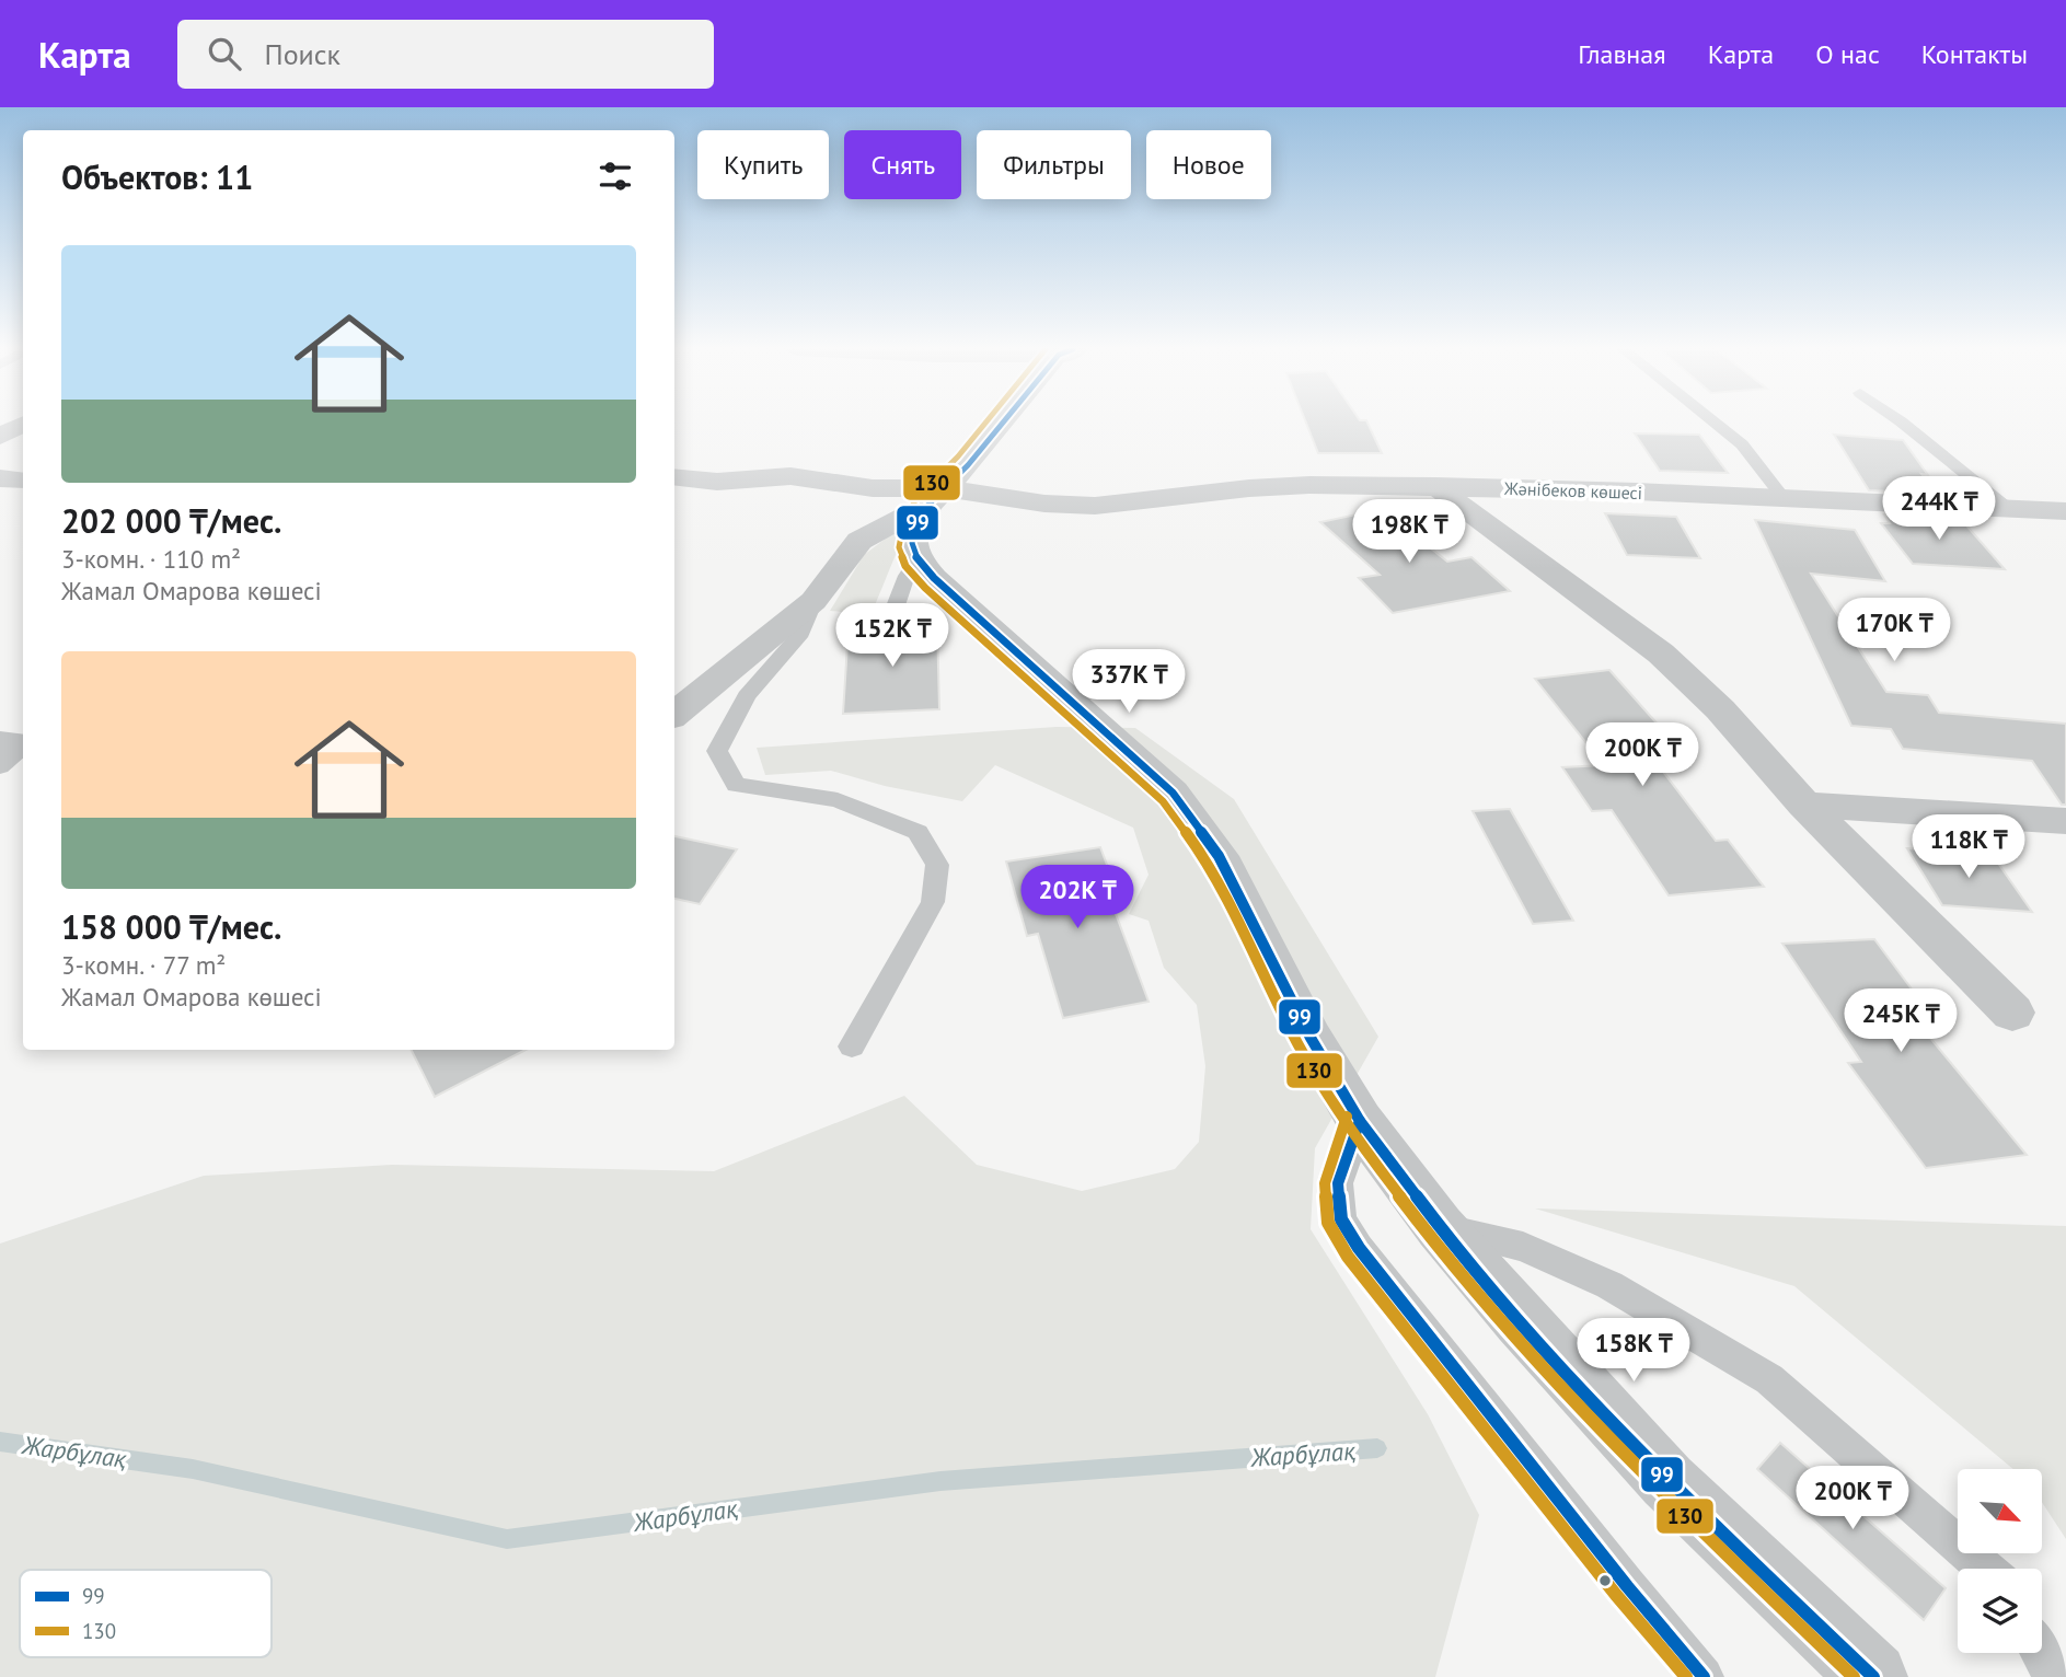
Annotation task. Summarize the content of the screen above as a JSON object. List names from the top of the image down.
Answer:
{
  "streets": {
    "street": ["Жәнібеков көшесі"]
  },
  "water": ["Жарбұлақ"],
  "lines": ["transit line 99", "transit line 130"],
  "legend": ["99", "130"],
  "north": "bottom right",
  "page": {
    "header": "Карта",
    "search": "Поиск",
    "nav": [
      "Главная",
      "Карта",
      "О нас",
      "Контакты"
    ],
    "chip": [
      "Купить",
      "Снять",
      "Фильтры",
      "Новое"
    ],
    "heading": "Объектов: 11",
    "list": [
      {
        "name": "202 000 ₸/мес.",
        "note": "3-комн. · 110 m² · Жамал Омарова көшесі"
      },
      {
        "name": "158 000 ₸/мес.",
        "note": "3-комн. · 77 m² · Жамал Омарова көшесі"
      }
    ],
    "price": [
      "244K ₸",
      "198K ₸",
      "170K ₸",
      "152K ₸",
      "337K ₸",
      "200K ₸",
      "118K ₸",
      "202K ₸",
      "245K ₸",
      "158K ₸",
      "200K ₸"
    ]
  }
}
